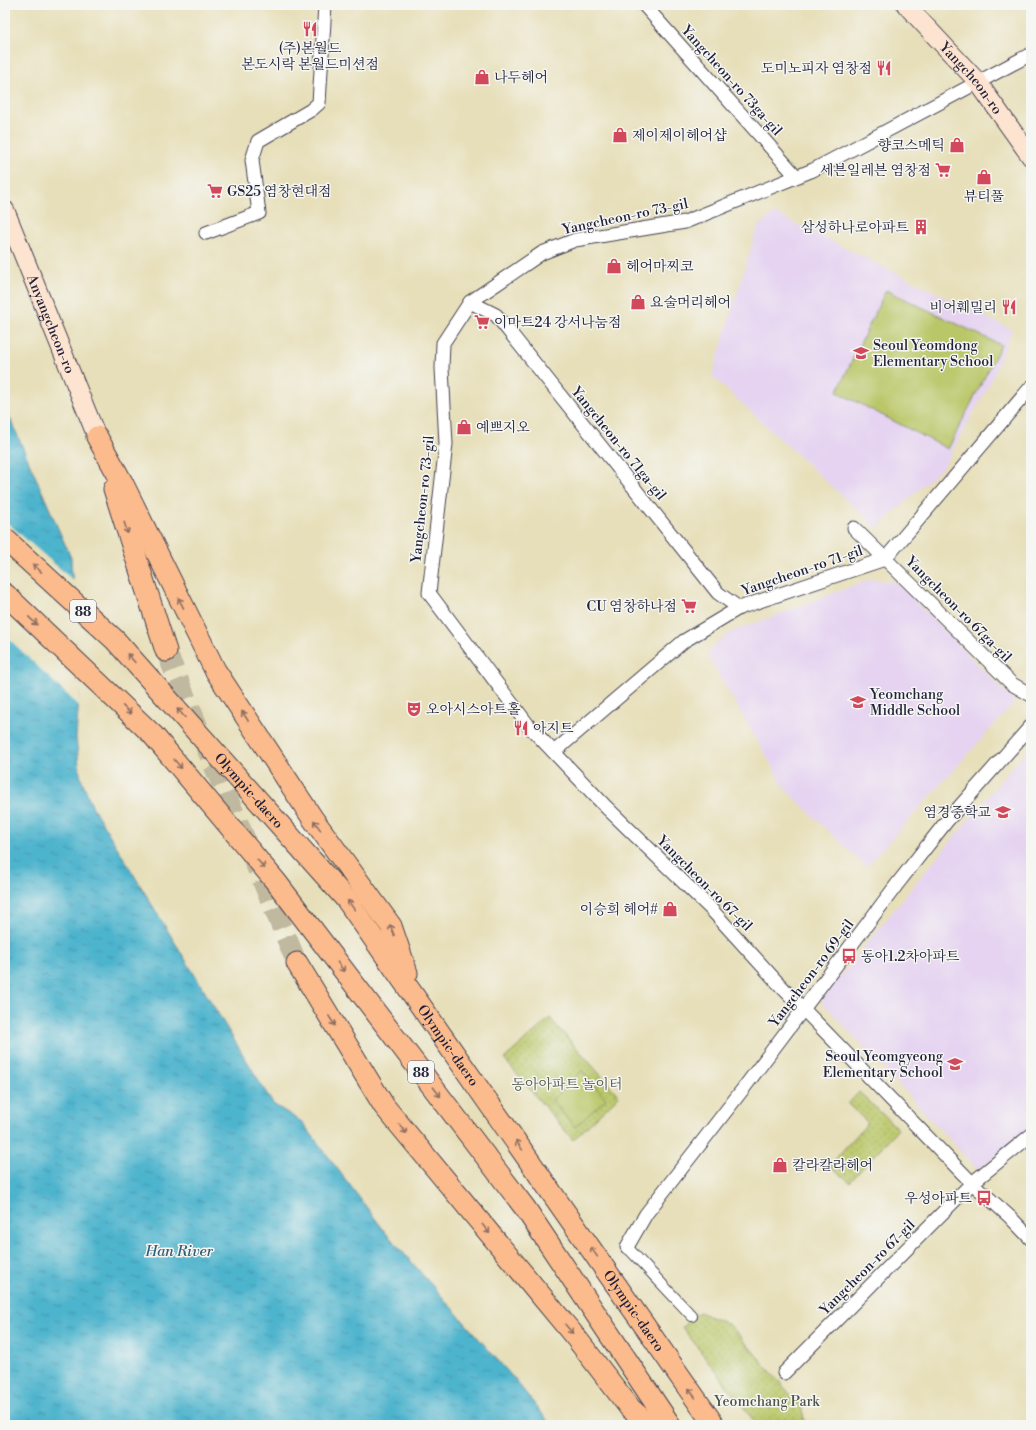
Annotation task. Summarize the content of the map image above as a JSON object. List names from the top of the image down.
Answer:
{
  "streets": {
    "highway": ["88", "Olympic-daero"],
    "main road": ["Yangcheon-ro", "Anyangcheon-ro"],
    "street": [
      "Yangcheon-ro 73ga-gil",
      "Yangcheon-ro 73-gil",
      "Yangcheon-ro 71ga-gil",
      "Yangcheon-ro 71-gil",
      "Yangcheon-ro 67ga-gil",
      "Yangcheon-ro 67-gil",
      "Yangcheon-ro 69-gil"
    ]
  },
  "crossings": [
    ["Yangcheon-ro", "Yangcheon-ro 73-gil"],
    ["Yangcheon-ro 73ga-gil", "Yangcheon-ro 73-gil"],
    ["Yangcheon-ro 73-gil", "Yangcheon-ro 71ga-gil"],
    ["Yangcheon-ro 73-gil", "Yangcheon-ro 67-gil"],
    ["Yangcheon-ro 71ga-gil", "Yangcheon-ro 71-gil"],
    ["Yangcheon-ro 71-gil", "Yangcheon-ro 67ga-gil"],
    ["Yangcheon-ro 71-gil", "Yangcheon-ro 67-gil"],
    ["Yangcheon-ro 67-gil", "Yangcheon-ro 69-gil"]
  ],
  "water": ["Han River"],
  "parks": ["동아아파트 놀이터", "Yeomchang Park"],
  "places": {
    "restaurant": [
      "(주)본월드 본도시락 본월드미션점",
      "도미노피자 염창점",
      "비어훼밀리",
      "아지트"
    ],
    "shop": [
      "나두헤어",
      "제이제이헤어샵",
      "향코스메틱",
      "뷰티풀",
      "헤어마찌코",
      "요술머리헤어",
      "예쁘지오",
      "이승희 헤어#",
      "칼라칼라헤어"
    ],
    "supermarket": [
      "세븐일레븐 염창점",
      "GS25 염창현대점",
      "이마트24 강서나눔점",
      "CU 염창하나점"
    ],
    "building": ["삼성하나로아파트"],
    "school or university": [
      "Seoul Yeomdong Elementary School",
      "Yeomchang Middle School",
      "염경중학교",
      "Seoul Yeomgyeong Elementary School"
    ],
    "theatre": ["오아시스아트홀"],
    "bus stop": ["동아1.2차아파트", "우성아파트"]
  }
}
